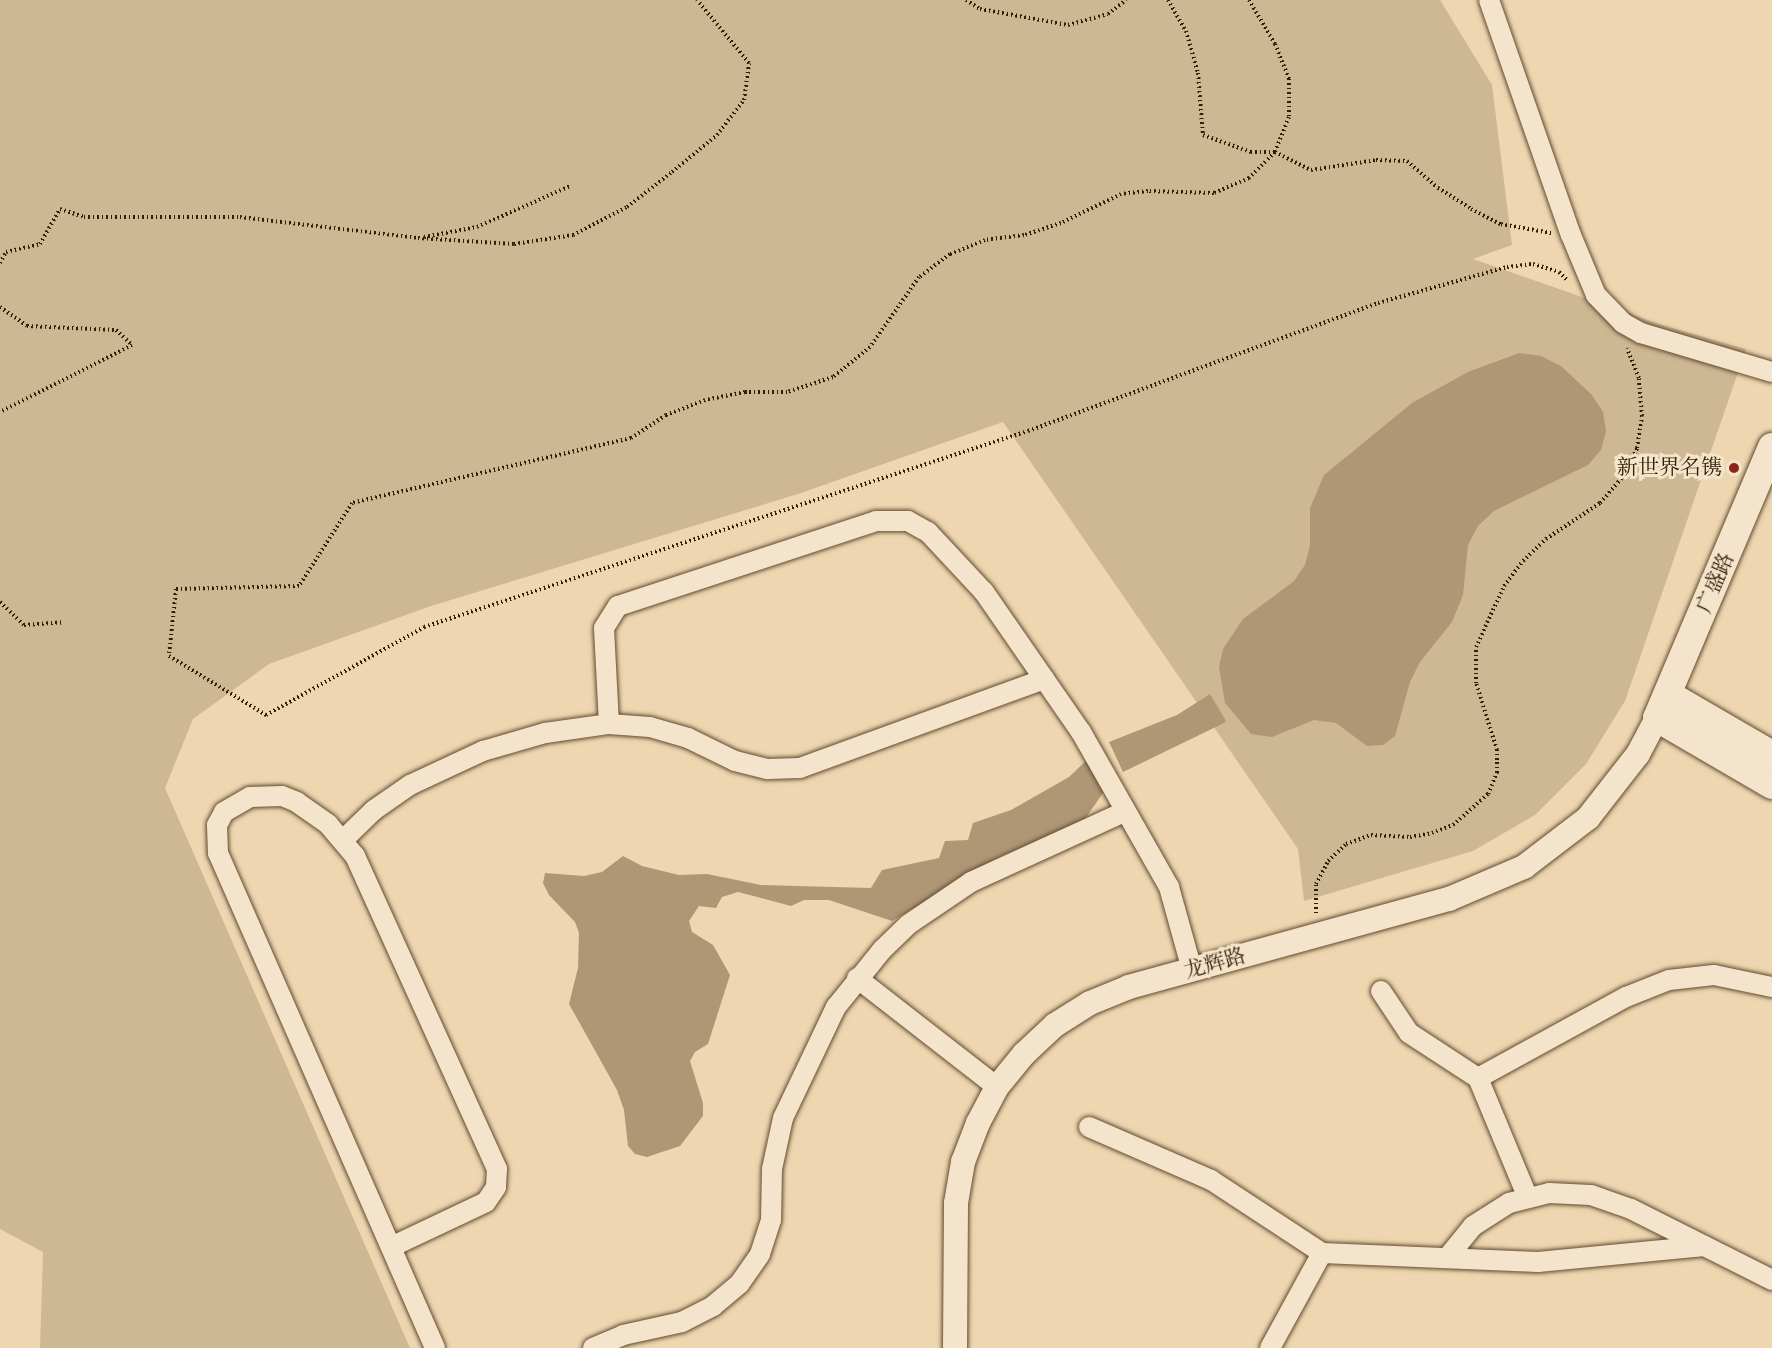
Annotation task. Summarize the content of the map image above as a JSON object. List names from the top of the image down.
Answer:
{
  "streets": {
    "main road": ["广盛路"],
    "street": ["龙辉路"]
  },
  "crossings": [
    ["广盛路", "龙辉路"]
  ],
  "places": ["新世界名镌"]
}
